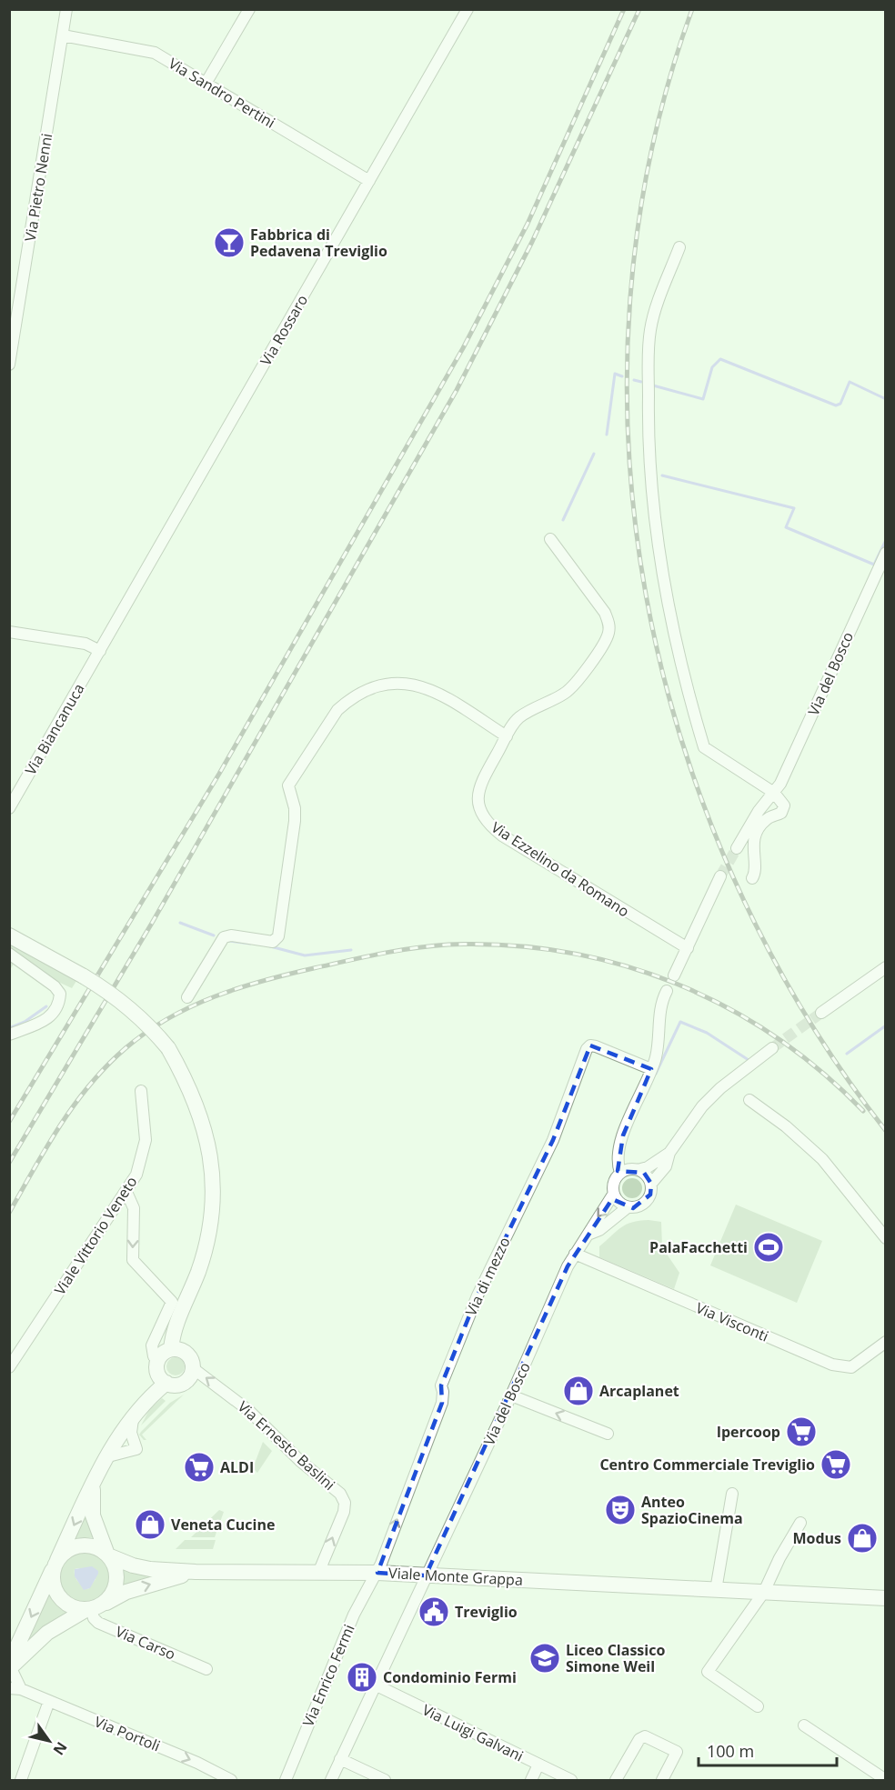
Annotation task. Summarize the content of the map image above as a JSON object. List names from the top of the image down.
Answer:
{
  "streets": {
    "main road": ["Via Ernesto Baslini", "Viale Monte Grappa"],
    "street": [
      "Via Sandro Pertini",
      "Via Pietro Nenni",
      "Via Rossaro",
      "Via del Bosco",
      "Via Biancanuca",
      "Via Ezzelino da Romano",
      "Viale Vittorio Veneto",
      "Via di mezzo",
      "Via Visconti",
      "Via Carso",
      "Via Enrico Fermi",
      "Via Luigi Galvani",
      "Via Portoli"
    ]
  },
  "crossings": [
    ["Via Sandro Pertini", "Via Pietro Nenni"],
    ["Via Sandro Pertini", "Via Rossaro"],
    ["Via Rossaro", "Via Biancanuca"],
    ["Via del Bosco", "Via Visconti"],
    ["Via del Bosco", "Viale Monte Grappa"],
    ["Via del Bosco", "Via Luigi Galvani"],
    ["Via di mezzo", "Viale Monte Grappa"],
    ["Via di mezzo", "Via Enrico Fermi"],
    ["Via Ernesto Baslini", "Viale Monte Grappa"],
    ["Viale Monte Grappa", "Via Carso"],
    ["Viale Monte Grappa", "Via Enrico Fermi"],
    ["Viale Monte Grappa", "Via Portoli"]
  ],
  "one_way": ["Via di mezzo", "Via Ernesto Baslini", "Via Portoli"],
  "places": {
    "bar": ["Fabbrica di Pedavena Treviglio"],
    "sports": ["PalaFacchetti"],
    "shop": ["Arcaplanet", "Veneta Cucine", "Modus"],
    "supermarket": ["Ipercoop", "Centro Commerciale Treviglio", "ALDI"],
    "theatre": ["Anteo SpazioCinema"],
    "public building": ["Treviglio"],
    "school or university": ["Liceo Classico Simone Weil"],
    "building": ["Condominio Fermi"]
  },
  "scale_bar": "100 m",
  "north": "bottom right"
}
